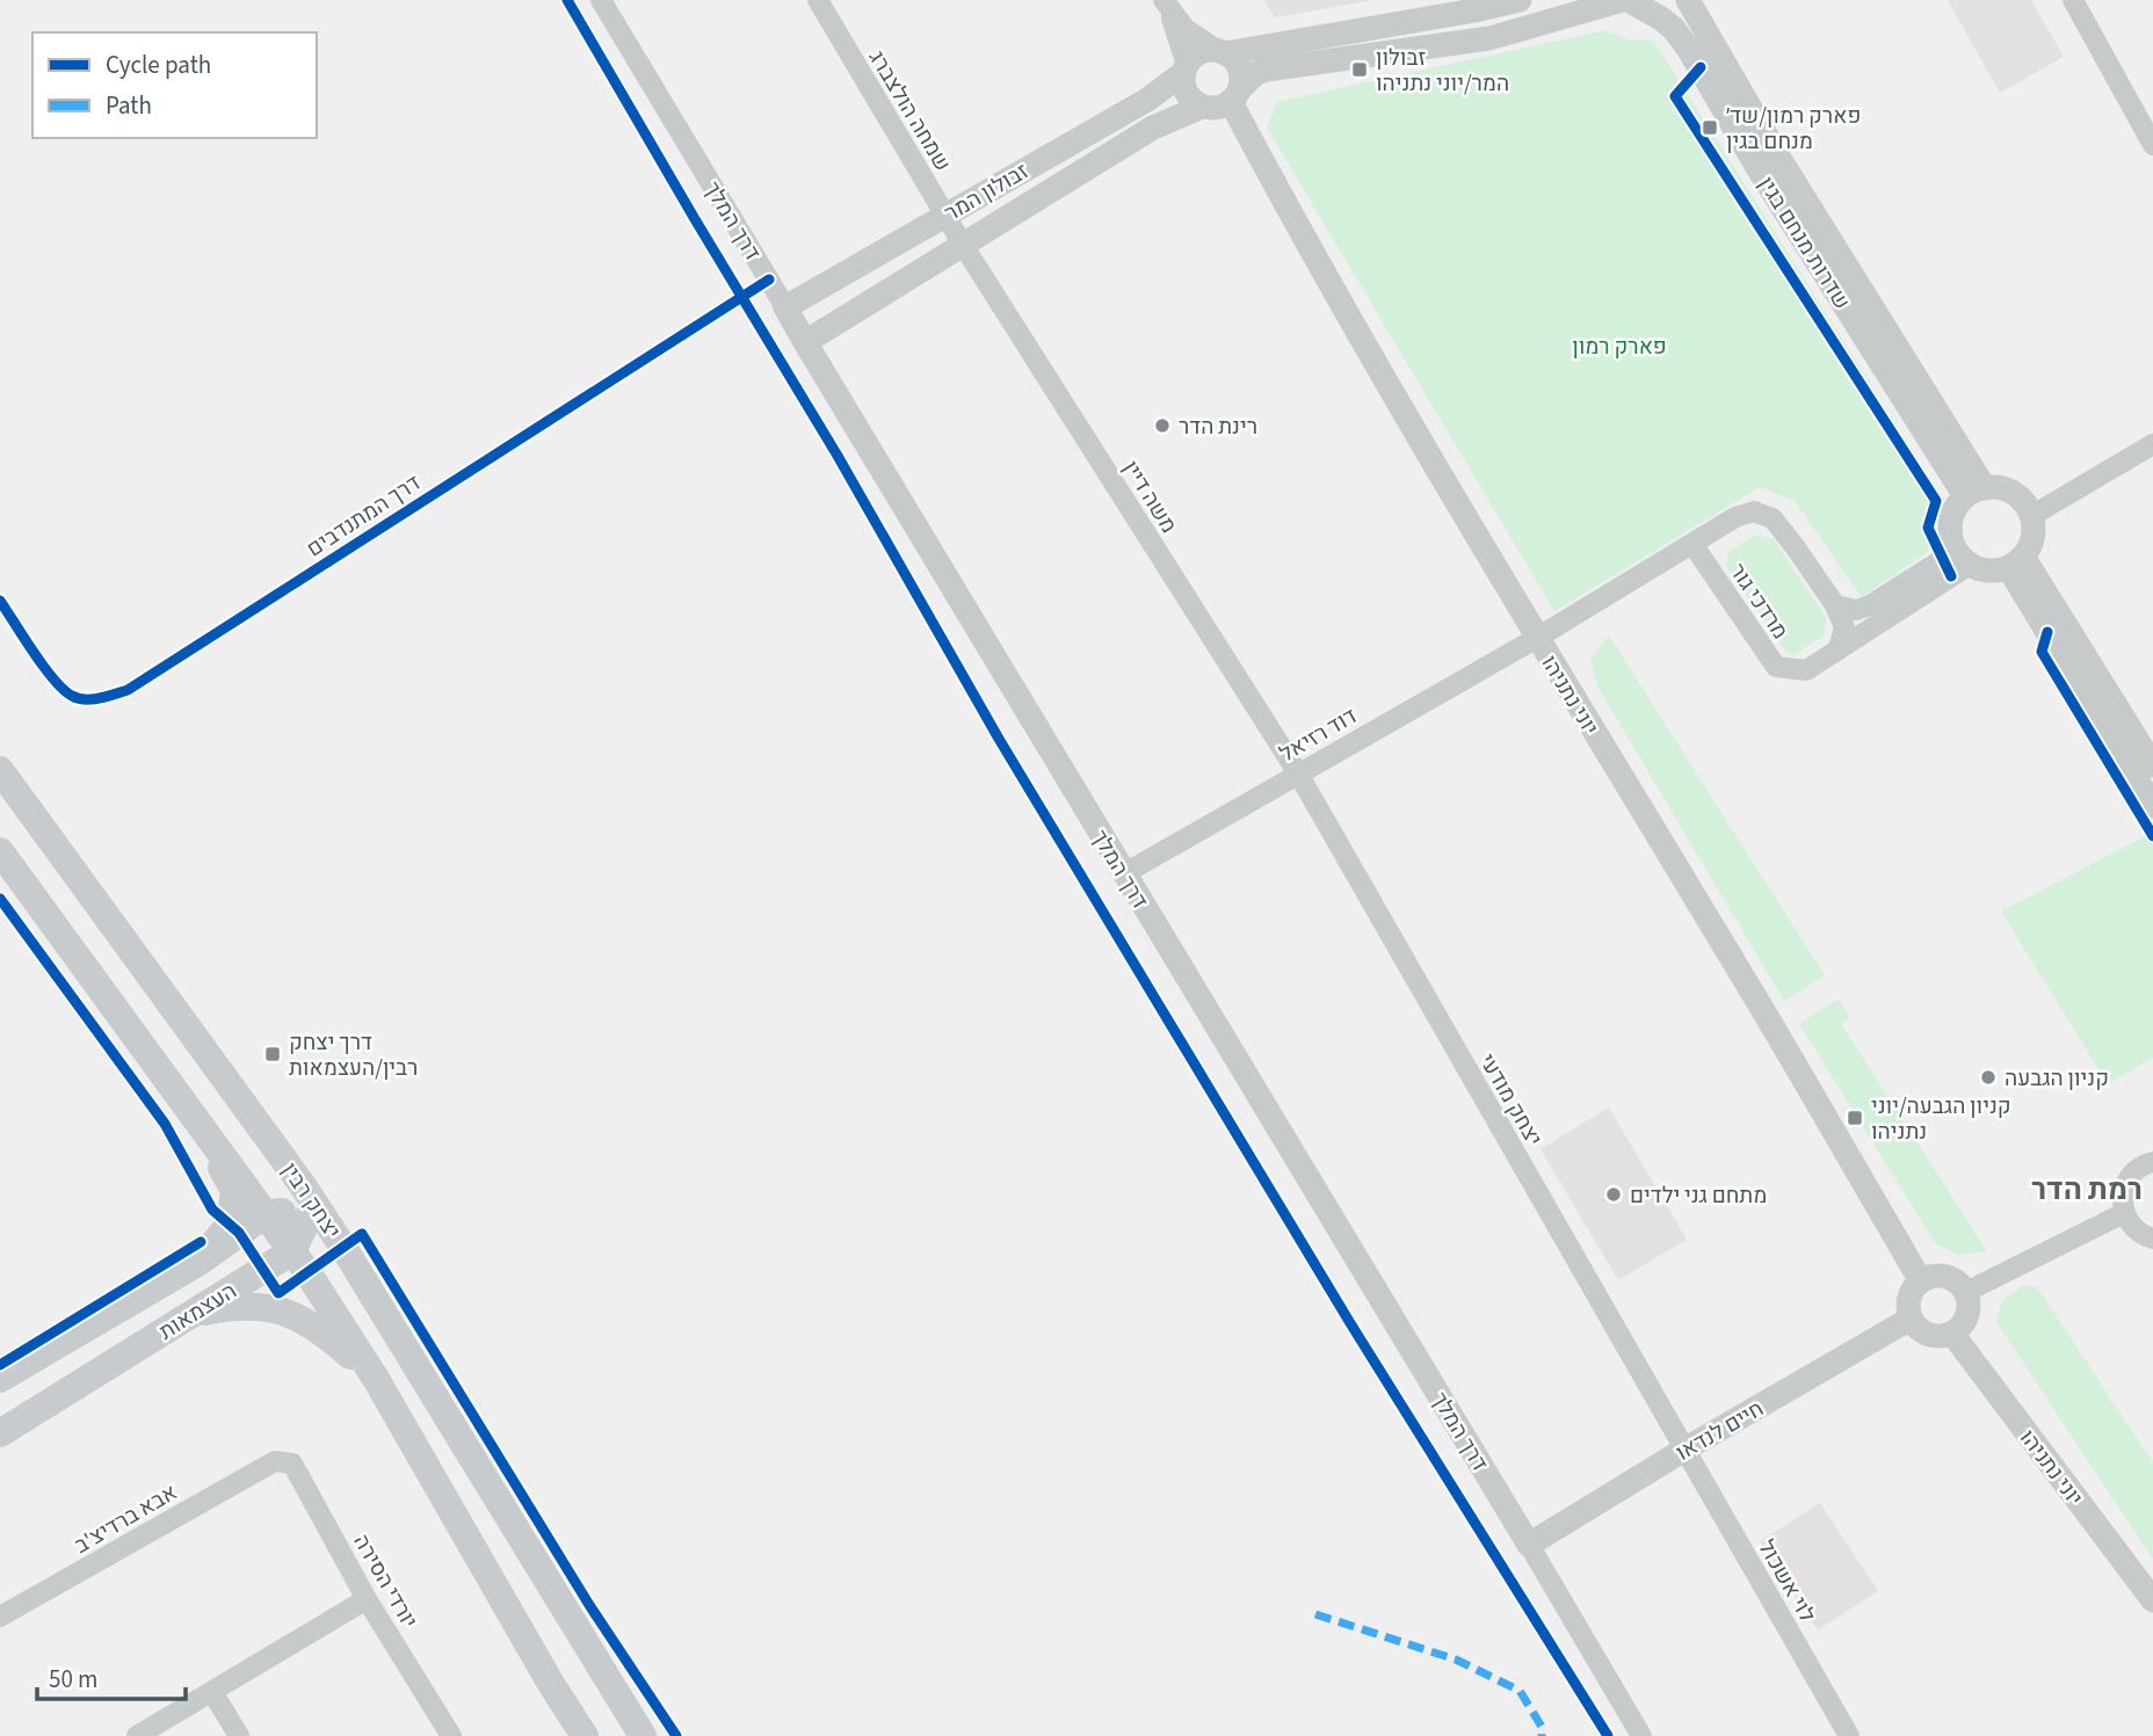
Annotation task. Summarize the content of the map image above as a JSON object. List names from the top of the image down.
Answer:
{
  "streets": {
    "main road": ["יצחק רבין", "העצמאות"],
    "street": [
      "שמחה הולצברג",
      "זבולון המר",
      "דרך המלך",
      "שדרות מנחם בגין",
      "משה דיין",
      "מרדכי גור",
      "יוני נתניהו",
      "דוד רזיאל",
      "יצחק מודעי",
      "חיים לנדאו",
      "אבא ברדיצ'ב",
      "יורדי הסירה",
      "לוי אשכול"
    ],
    "cycle path": ["דרך המתנדבים"]
  },
  "crossings": [
    ["שמחה הולצברג", "זבולון המר"],
    ["שמחה הולצברג", "משה דיין"],
    ["זבולון המר", "דרך המלך"],
    ["זבולון המר", "משה דיין"],
    ["זבולון המר", "יוני נתניהו"],
    ["דרך המלך", "דוד רזיאל"],
    ["דרך המלך", "חיים לנדאו"],
    ["שדרות מנחם בגין", "מרדכי גור"],
    ["משה דיין", "דוד רזיאל"],
    ["משה דיין", "יצחק מודעי"],
    ["יוני נתניהו", "דוד רזיאל"],
    ["יוני נתניהו", "חיים לנדאו"],
    ["דוד רזיאל", "יצחק מודעי"],
    ["יצחק מודעי", "חיים לנדאו"],
    ["יצחק מודעי", "לוי אשכול"],
    ["יצחק רבין", "העצמאות"],
    ["חיים לנדאו", "לוי אשכול"],
    ["אבא ברדיצ'ב", "יורדי הסירה"]
  ],
  "districts": ["רמת הדר"],
  "parks": ["פארק רמון"],
  "places": {
    "transit": [
      "זבולון המר/יוני נתניהו",
      "פארק רמון/שד׳ מנחם בגין",
      "דרך יצחק רבין/העצמאות",
      "קניון הגבעה/יוני נתניהו"
    ],
    "other": ["רינת הדר", "קניון הגבעה", "מתחם גני ילדים"]
  },
  "legend": ["Cycle path", "Path"],
  "scale_bar": "50 m"
}
